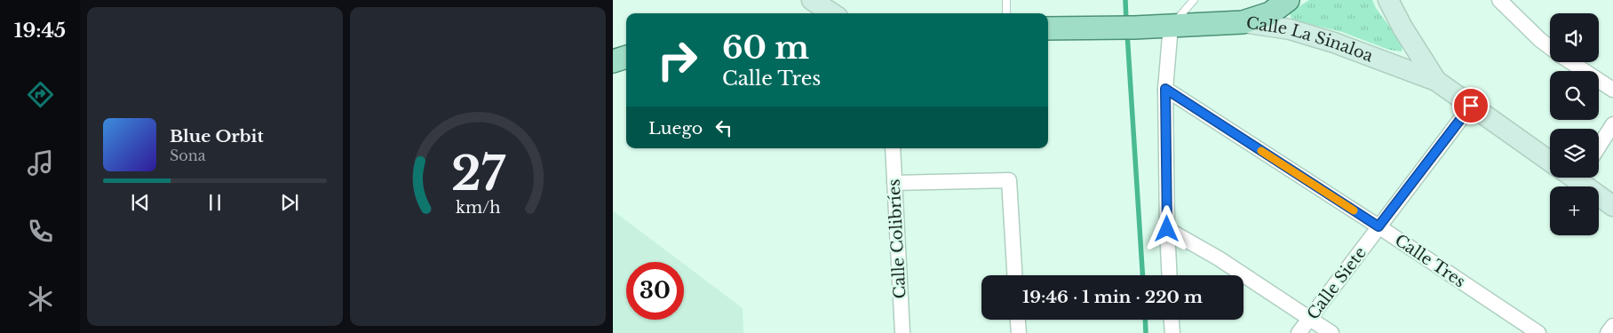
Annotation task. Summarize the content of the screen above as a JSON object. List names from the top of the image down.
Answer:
{
  "streets": {
    "main road": ["Calle La Sinaloa"],
    "street": ["Calle Colibríes", "Calle Tres", "Calle Siete"]
  },
  "crossings": [
    ["Calle Tres", "Calle Siete"]
  ],
  "page": {
    "tabs": "19:45",
    "map_buttons": "+",
    "turn": ["60 m", "Calle Tres"],
    "then": "Luego",
    "song": ["Blue Orbit", "Sona"],
    "limit": "30",
    "trip": "19:46 · 1 min · 220 m",
    "gauge": ["27", "km/h"]
  }
}
